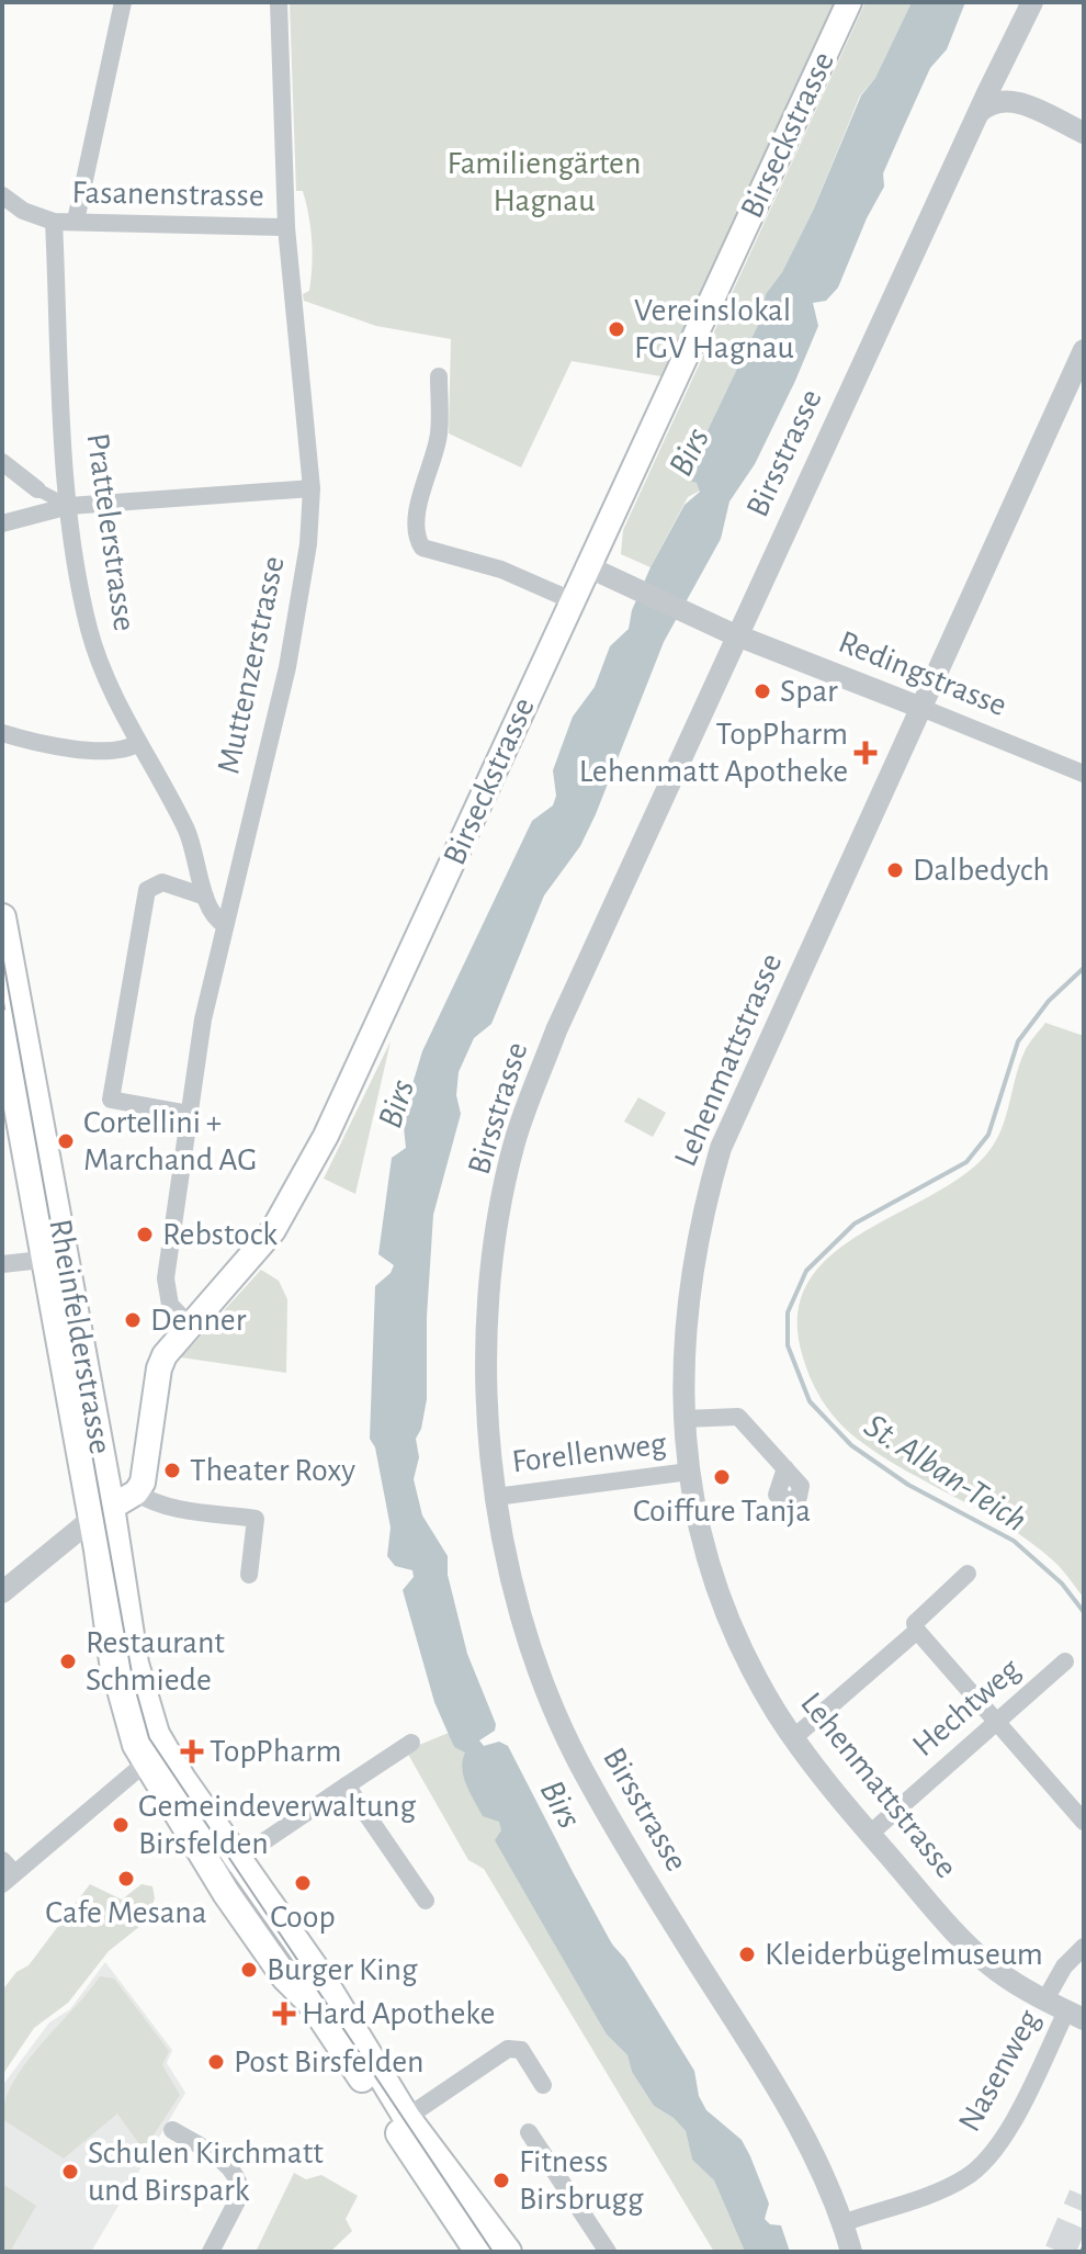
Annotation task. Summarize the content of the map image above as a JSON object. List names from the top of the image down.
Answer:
{
  "streets": {
    "main road": ["Birseckstrasse", "Rheinfelderstrasse"],
    "street": [
      "Fasanenstrasse",
      "Birsstrasse",
      "Prattelerstrasse",
      "Muttenzerstrasse",
      "Redingstrasse",
      "Lehenmattstrasse",
      "Forellenweg",
      "Hechtweg",
      "Nasenweg"
    ]
  },
  "crossings": [
    ["Birseckstrasse", "Muttenzerstrasse"],
    ["Birseckstrasse", "Redingstrasse"],
    ["Fasanenstrasse", "Prattelerstrasse"],
    ["Fasanenstrasse", "Muttenzerstrasse"],
    ["Birsstrasse", "Redingstrasse"],
    ["Birsstrasse", "Forellenweg"],
    ["Birsstrasse", "Nasenweg"],
    ["Prattelerstrasse", "Muttenzerstrasse"],
    ["Redingstrasse", "Lehenmattstrasse"],
    ["Lehenmattstrasse", "Forellenweg"],
    ["Lehenmattstrasse", "Hechtweg"],
    ["Lehenmattstrasse", "Nasenweg"]
  ],
  "water": ["Birs", "St. Alban-Teich"],
  "parks": ["Familiengärten Hagnau"],
  "places": {
    "other": [
      "Vereinslokal FGV Hagnau",
      "Spar",
      "Dalbedych",
      "Cortellini + Marchand AG",
      "Rebstock",
      "Denner",
      "Theater Roxy",
      "Coiffure Tanja",
      "Restaurant Schmiede",
      "Gemeindeverwaltung Birsfelden",
      "Cafe Mesana",
      "Coop",
      "Kleiderbügelmuseum",
      "Burger King",
      "Post Birsfelden",
      "Schulen Kirchmatt und Birspark",
      "Fitness Birsbrugg"
    ],
    "health": ["TopPharm Lehenmatt Apotheke", "TopPharm", "Hard Apotheke"]
  }
}
